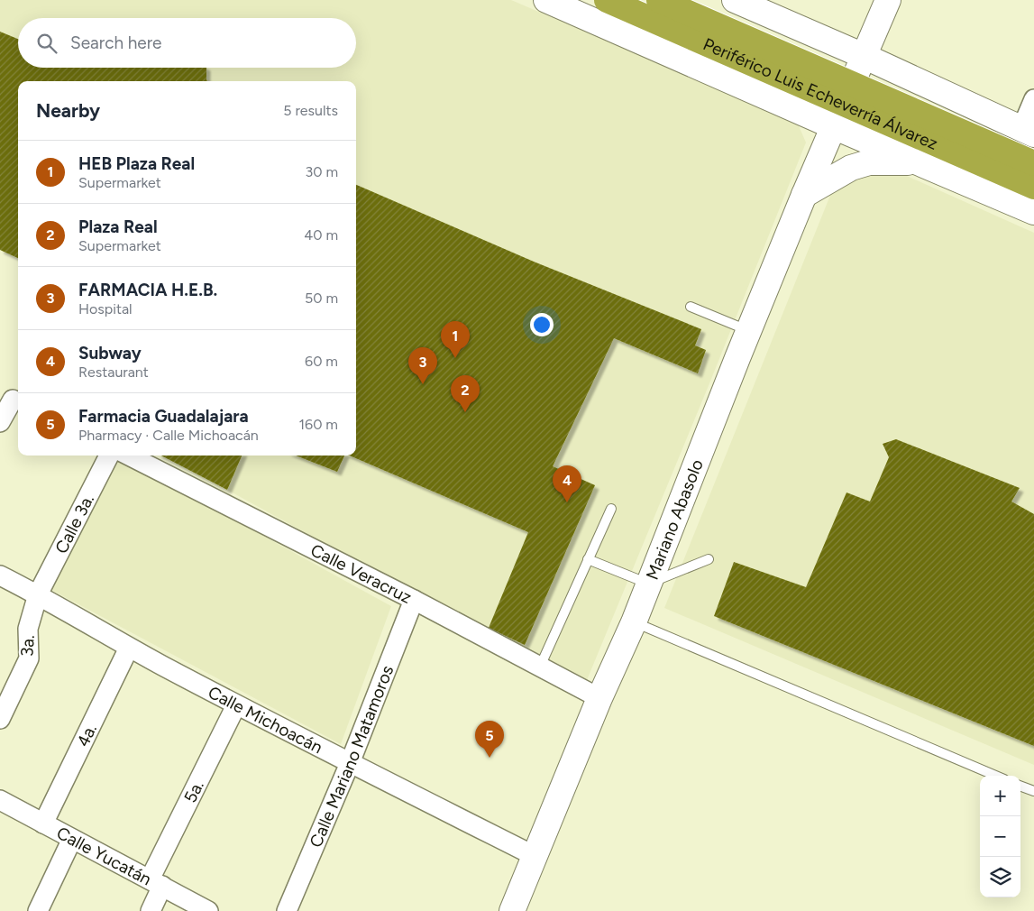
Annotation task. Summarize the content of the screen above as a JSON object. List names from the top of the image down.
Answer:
{
  "streets": {
    "highway": ["Periférico Luis Echeverría Álvarez"],
    "main road": ["Mariano Abasolo"],
    "street": [
      "Calle 3a.",
      "Calle Veracruz",
      "3a.",
      "Calle Michoacán",
      "4a.",
      "Calle Mariano Matamoros",
      "5a.",
      "Calle Yucatán"
    ]
  },
  "crossings": [
    ["Mariano Abasolo", "Calle Veracruz"],
    ["Mariano Abasolo", "Calle Michoacán"],
    ["Calle 3a.", "3a."],
    ["Calle 3a.", "Calle Michoacán"],
    ["Calle Veracruz", "Calle Mariano Matamoros"],
    ["3a.", "Calle Michoacán"],
    ["Calle Michoacán", "4a."],
    ["Calle Michoacán", "Calle Mariano Matamoros"],
    ["Calle Michoacán", "5a."],
    ["4a.", "Calle Yucatán"],
    ["5a.", "Calle Yucatán"]
  ],
  "page": {
    "search": "Search here",
    "heading": ["Nearby", "5 results"],
    "list": [
      {
        "mark": "1",
        "name": "HEB Plaza Real",
        "note": "Supermarket",
        "value": "30 m"
      },
      {
        "mark": "2",
        "name": "Plaza Real",
        "note": "Supermarket",
        "value": "40 m"
      },
      {
        "mark": "3",
        "name": "FARMACIA H.E.B.",
        "note": "Hospital",
        "value": "50 m"
      },
      {
        "mark": "4",
        "name": "Subway",
        "note": "Restaurant",
        "value": "60 m"
      },
      {
        "mark": "5",
        "name": "Farmacia Guadalajara",
        "note": "Pharmacy · Calle Michoacán",
        "value": "160 m"
      }
    ],
    "pins": [
      "1",
      "3",
      "2",
      "4",
      "5"
    ],
    "map_buttons": ["+", "−"]
  }
}
